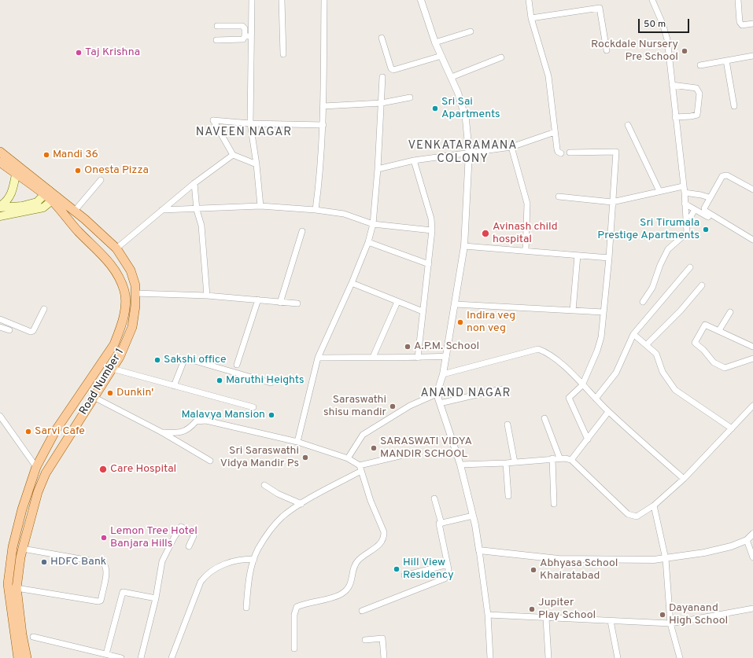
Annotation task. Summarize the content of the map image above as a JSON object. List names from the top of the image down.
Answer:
{
  "streets": {
    "main road": ["Road Number 1"]
  },
  "districts": ["NAVEEN NAGAR", "VENKATARAMANA COLONY", "ANAND NAGAR"],
  "places": [
    "Rockdale Nursery Pre School",
    "Taj Krishna",
    "Sri Sai Apartments",
    "Mandi 36",
    "Onesta Pizza",
    "Sri Tirumala Prestige Apartments",
    "Avinash child hospital",
    "Indira veg non veg",
    "A.P.M. School",
    "Sakshi office",
    "Maruthi Heights",
    "Dunkin'",
    "Saraswathi shisu mandir",
    "Malavya Mansion",
    "Sarvi Cafe",
    "SARASWATI VIDYA MANDIR SCHOOL",
    "Sri Saraswathi Vidya Mandir Ps",
    "Care Hospital",
    "Lemon Tree Hotel Banjara Hills",
    "HDFC Bank",
    "Hill View Residency",
    "Abhyasa School Khairatabad",
    "Jupiter Play School",
    "Dayanand High School"
  ],
  "scale_bar": "50 m"
}
